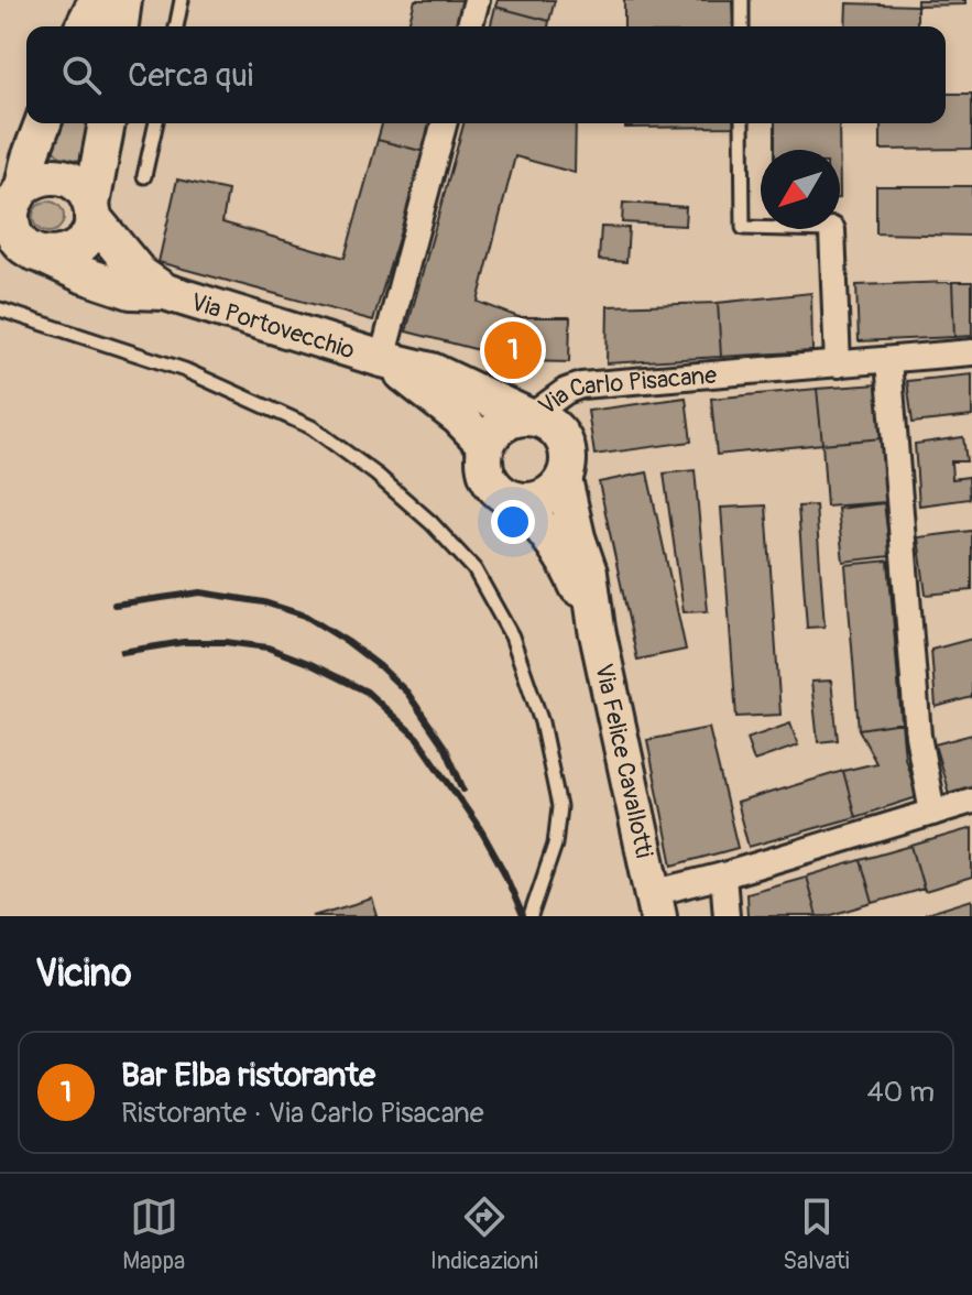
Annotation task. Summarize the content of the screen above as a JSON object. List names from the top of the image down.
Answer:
{
  "streets": {
    "main road": ["Via Portovecchio", "Via Carlo Pisacane", "Via Felice Cavallotti"]
  },
  "crossings": [
    ["Via Portovecchio", "Via Carlo Pisacane"],
    ["Via Carlo Pisacane", "Via Felice Cavallotti"]
  ],
  "north": "bottom left",
  "page": {
    "search": "Cerca qui",
    "pins": "1",
    "heading": "Vicino",
    "list": [
      {
        "mark": "1",
        "name": "Bar Elba ristorante",
        "note": "Ristorante · Via Carlo Pisacane",
        "value": "40 m"
      }
    ],
    "nav": ["Mappa", "Indicazioni", "Salvati"]
  }
}
